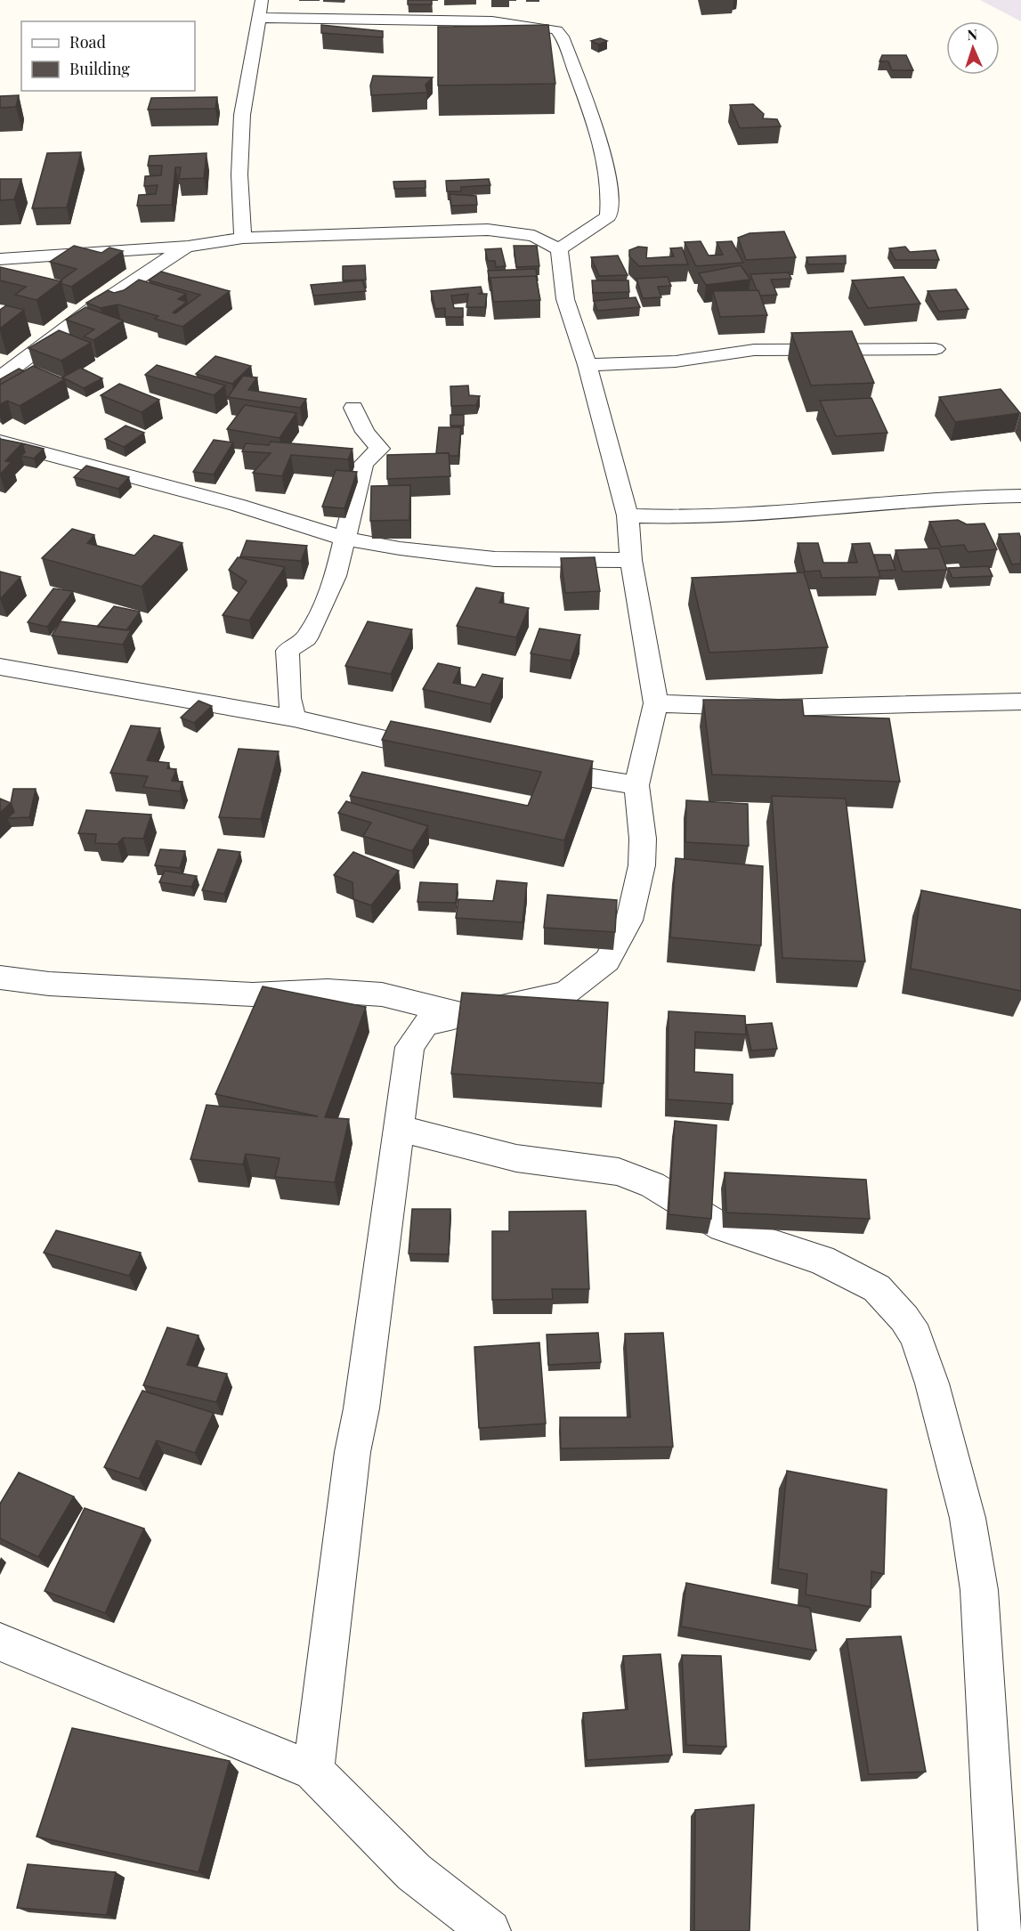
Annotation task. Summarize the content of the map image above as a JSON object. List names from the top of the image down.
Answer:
{
  "legend": ["Road", "Building"],
  "north": "top"
}
